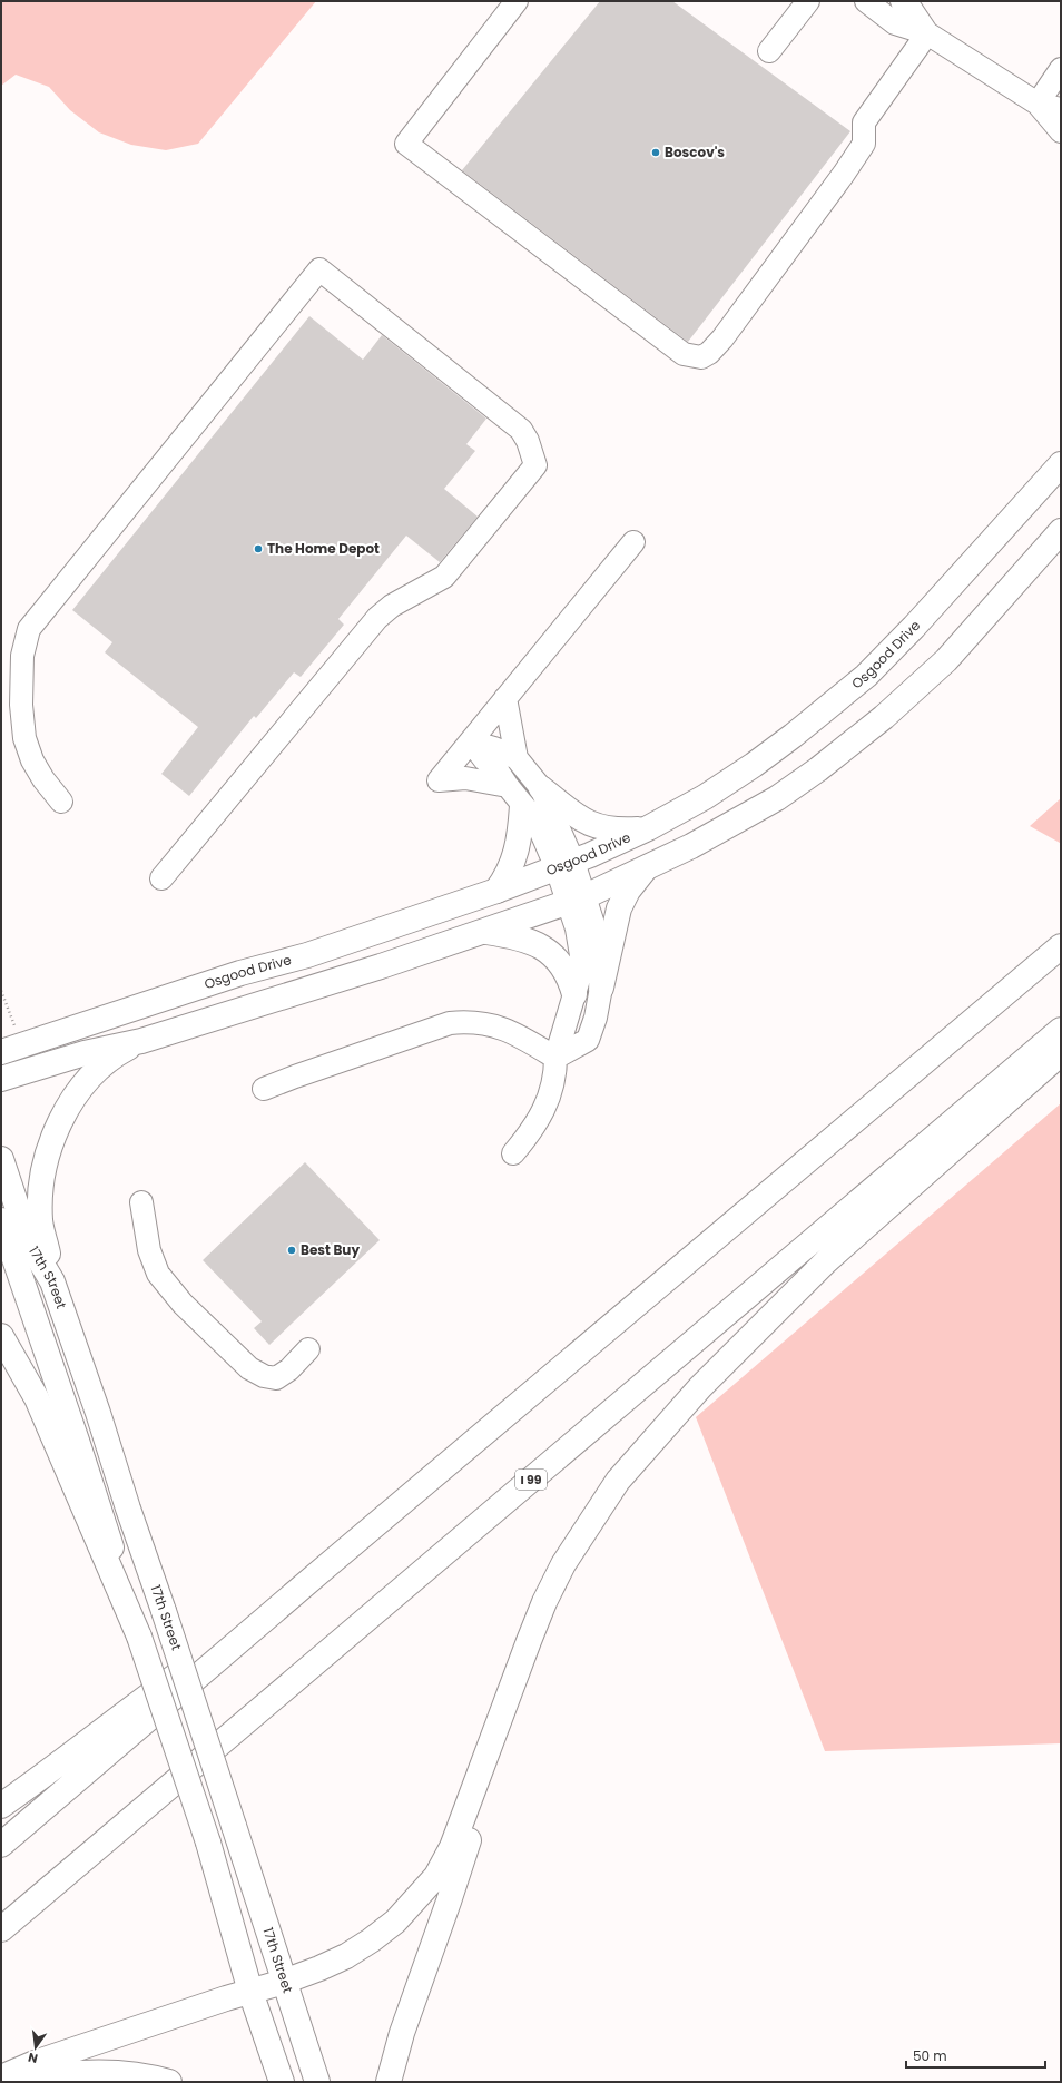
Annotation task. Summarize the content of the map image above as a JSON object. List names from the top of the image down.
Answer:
{
  "streets": {
    "main road": ["Osgood Drive", "17th Street", "I 99"]
  },
  "places": ["Boscov's", "The Home Depot", "Best Buy"],
  "scale_bar": "50 m",
  "north": "bottom"
}
